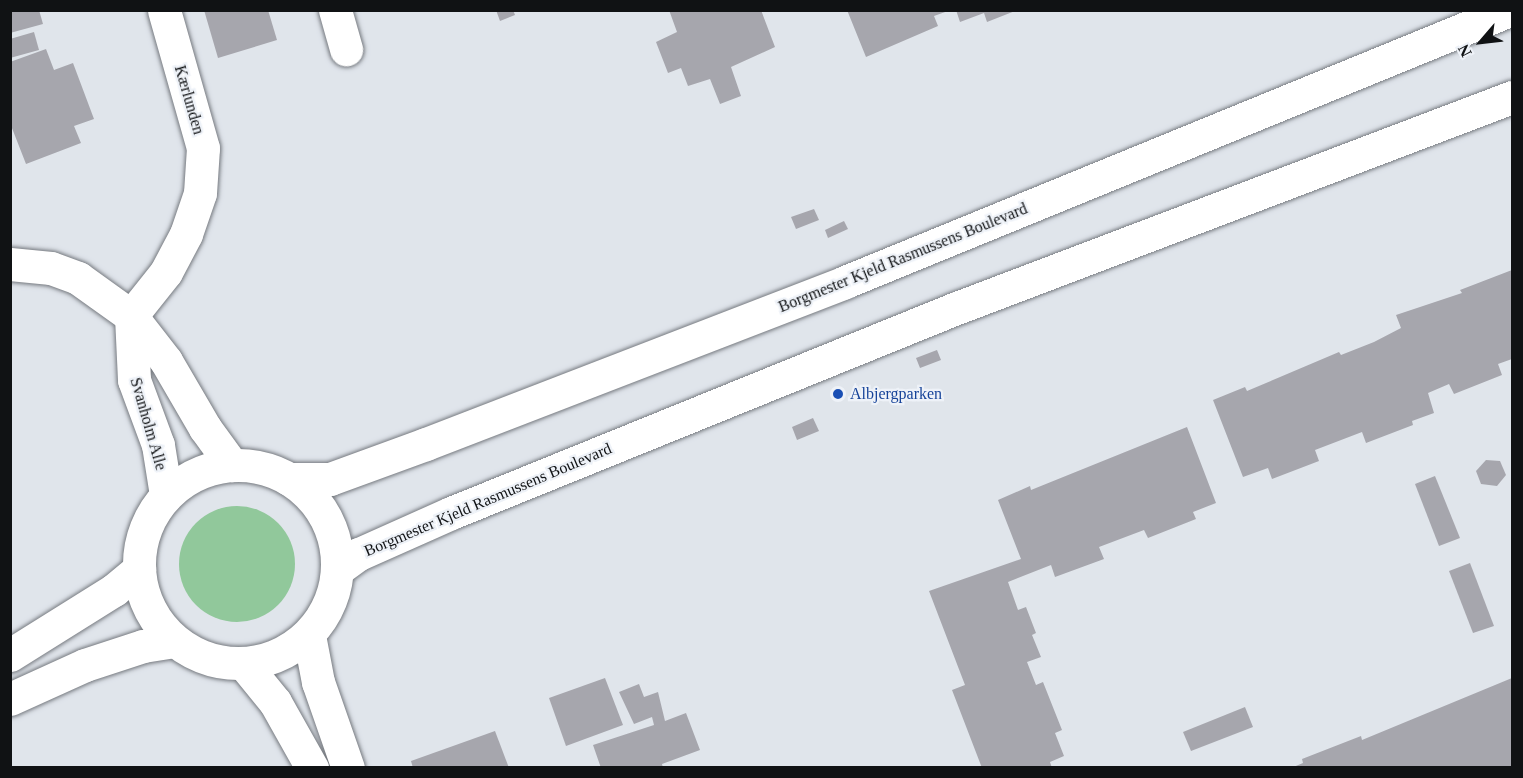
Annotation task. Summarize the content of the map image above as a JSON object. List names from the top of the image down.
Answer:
{
  "streets": {
    "street": ["Kærlunden", "Borgmester Kjeld Rasmussens Boulevard", "Svanholm Alle"]
  },
  "crossings": [
    ["Kærlunden", "Svanholm Alle"],
    ["Borgmester Kjeld Rasmussens Boulevard", "Svanholm Alle"]
  ],
  "places": ["Albjergparken"],
  "north": "bottom left"
}
